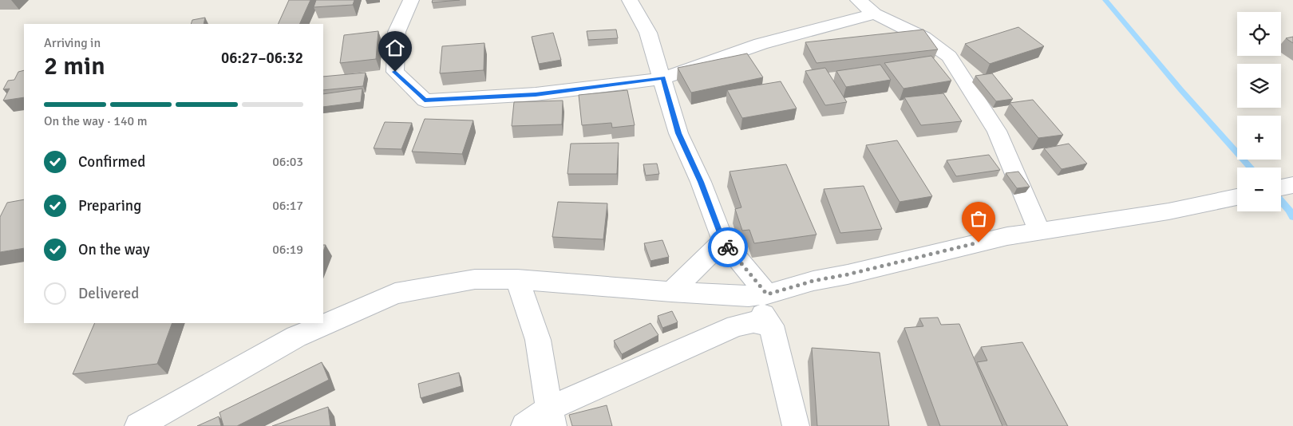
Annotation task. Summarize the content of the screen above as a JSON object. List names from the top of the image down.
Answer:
{
  "page": {
    "map_buttons": ["+", "−"],
    "heading": ["2 min", "Arriving in", "06:27–06:32"],
    "bar": "On the way · 140 m",
    "list": [
      ["Confirmed", "06:03"],
      ["Preparing", "06:17"],
      ["On the way", "06:19"],
      "Delivered"
    ]
  }
}
